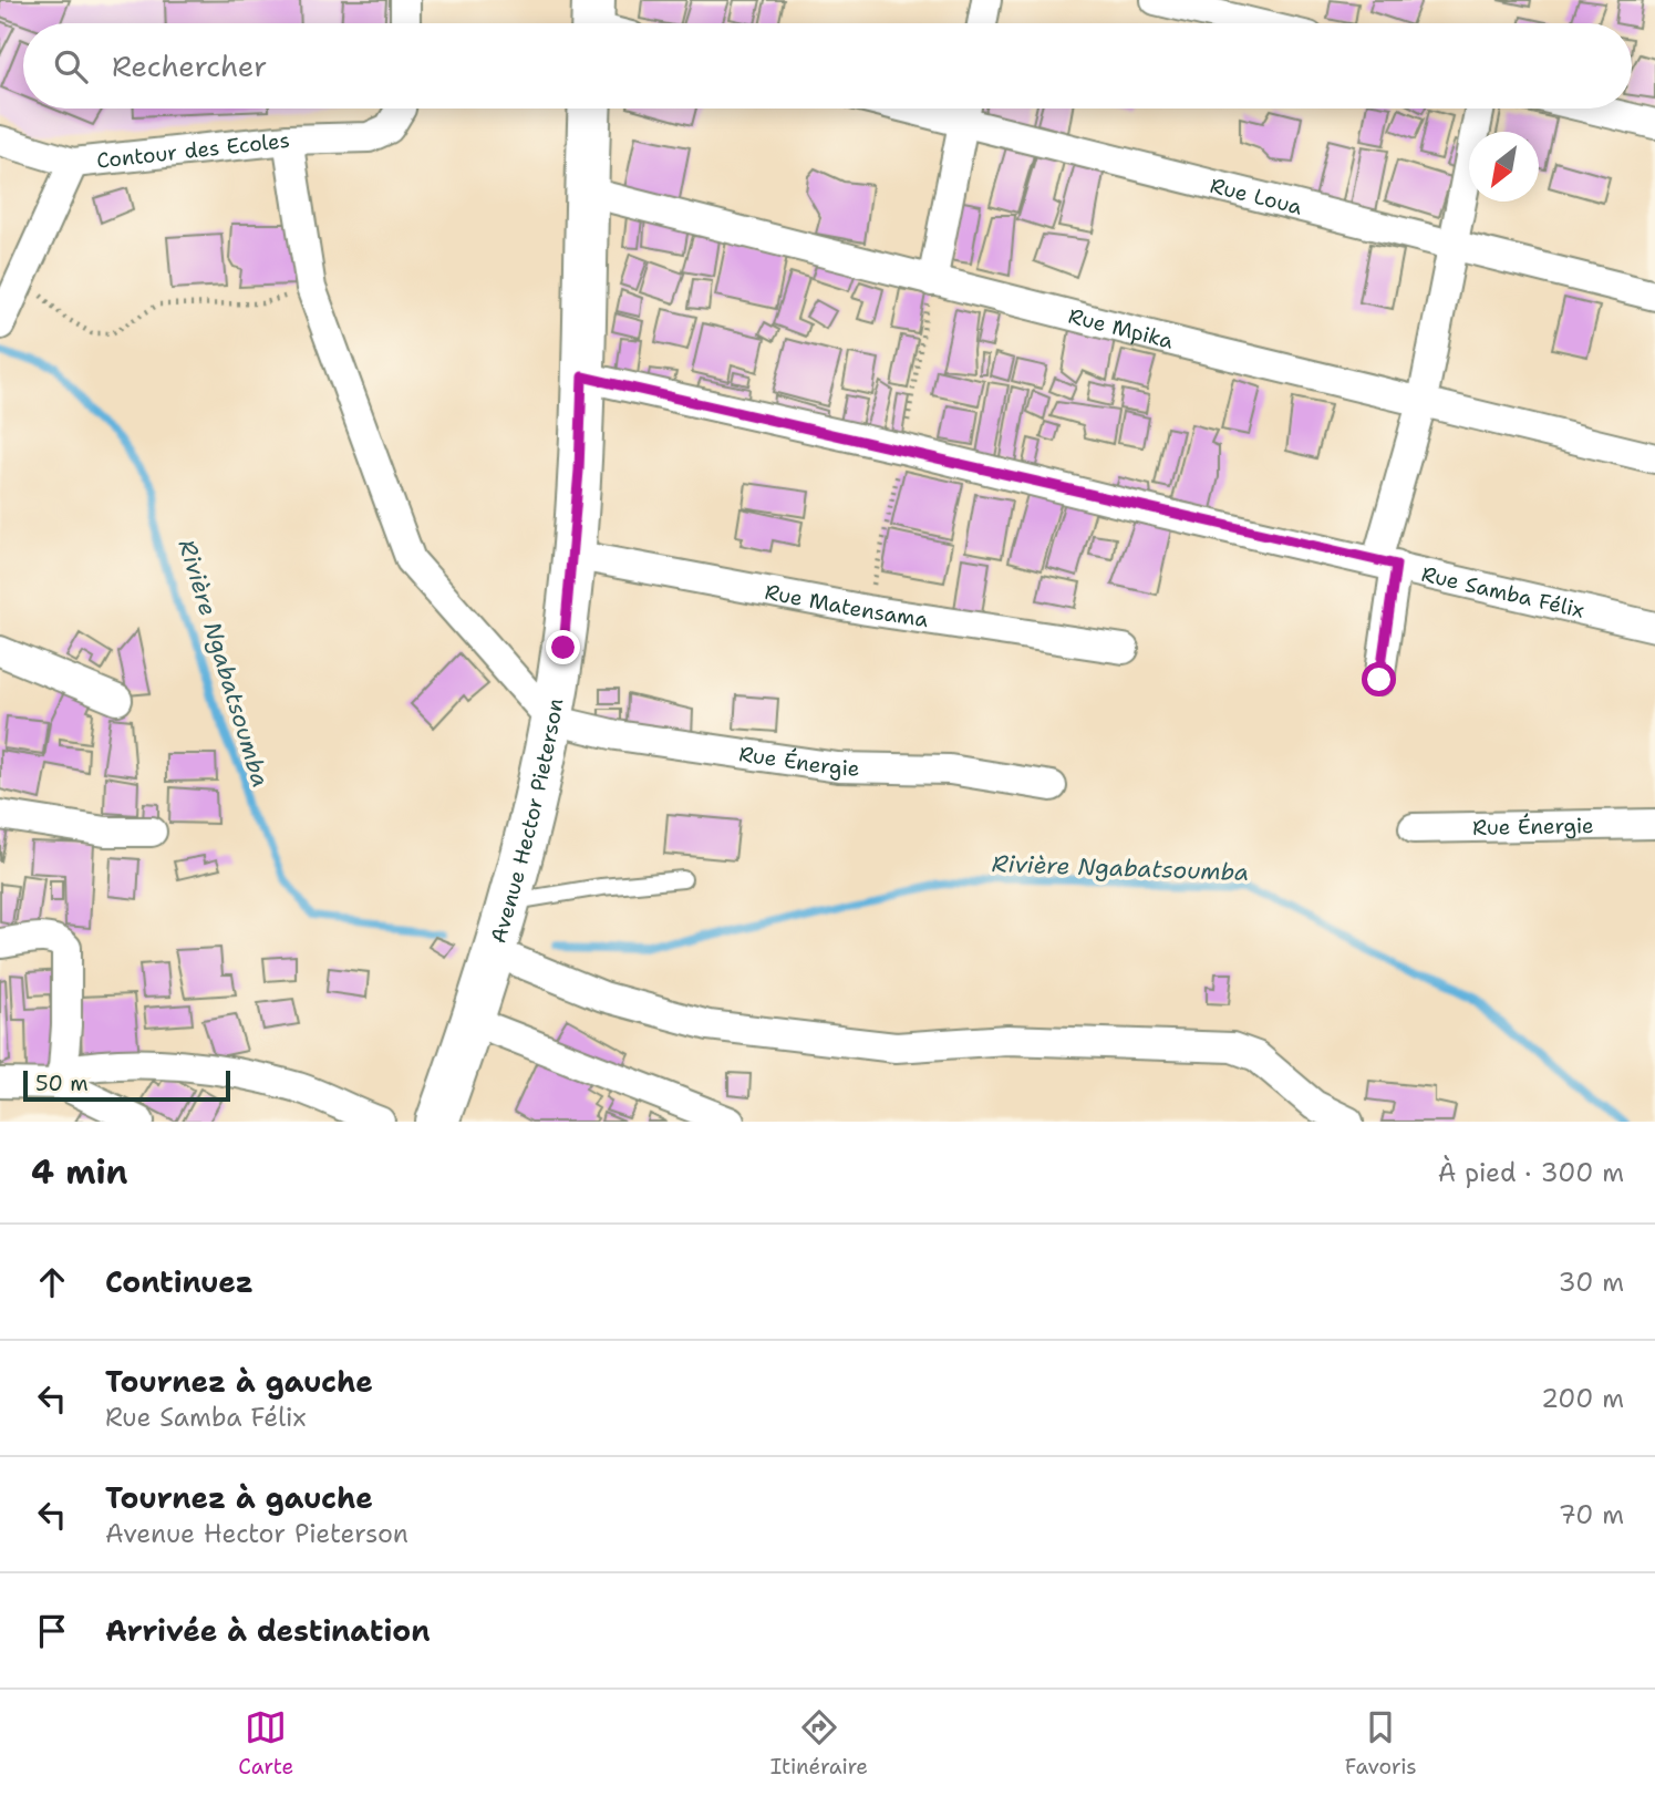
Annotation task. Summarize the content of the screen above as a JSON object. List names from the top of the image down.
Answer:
{
  "streets": {
    "street": [
      "Contour des Ecoles",
      "Rue Loua",
      "Rue Mpika",
      "Rue Samba Félix",
      "Rue Matensama",
      "Rue Énergie",
      "Avenue Hector Pieterson"
    ]
  },
  "crossings": [
    ["Rue Mpika", "Avenue Hector Pieterson"],
    ["Rue Samba Félix", "Avenue Hector Pieterson"],
    ["Rue Matensama", "Avenue Hector Pieterson"],
    ["Rue Énergie", "Avenue Hector Pieterson"]
  ],
  "water": ["Rivière Ngabatsoumba"],
  "scale_bar": "50 m",
  "north": "bottom left",
  "page": {
    "search": "Rechercher",
    "scale": "50 m",
    "heading": ["4 min", "À pied · 300 m"],
    "list": [
      ["Continuez", "30 m"],
      ["Tournez à gauche", "Rue Samba Félix", "200 m"],
      ["Tournez à gauche", "Avenue Hector Pieterson", "70 m"],
      "Arrivée à destination"
    ],
    "nav": ["Carte", "Itinéraire", "Favoris"]
  }
}
